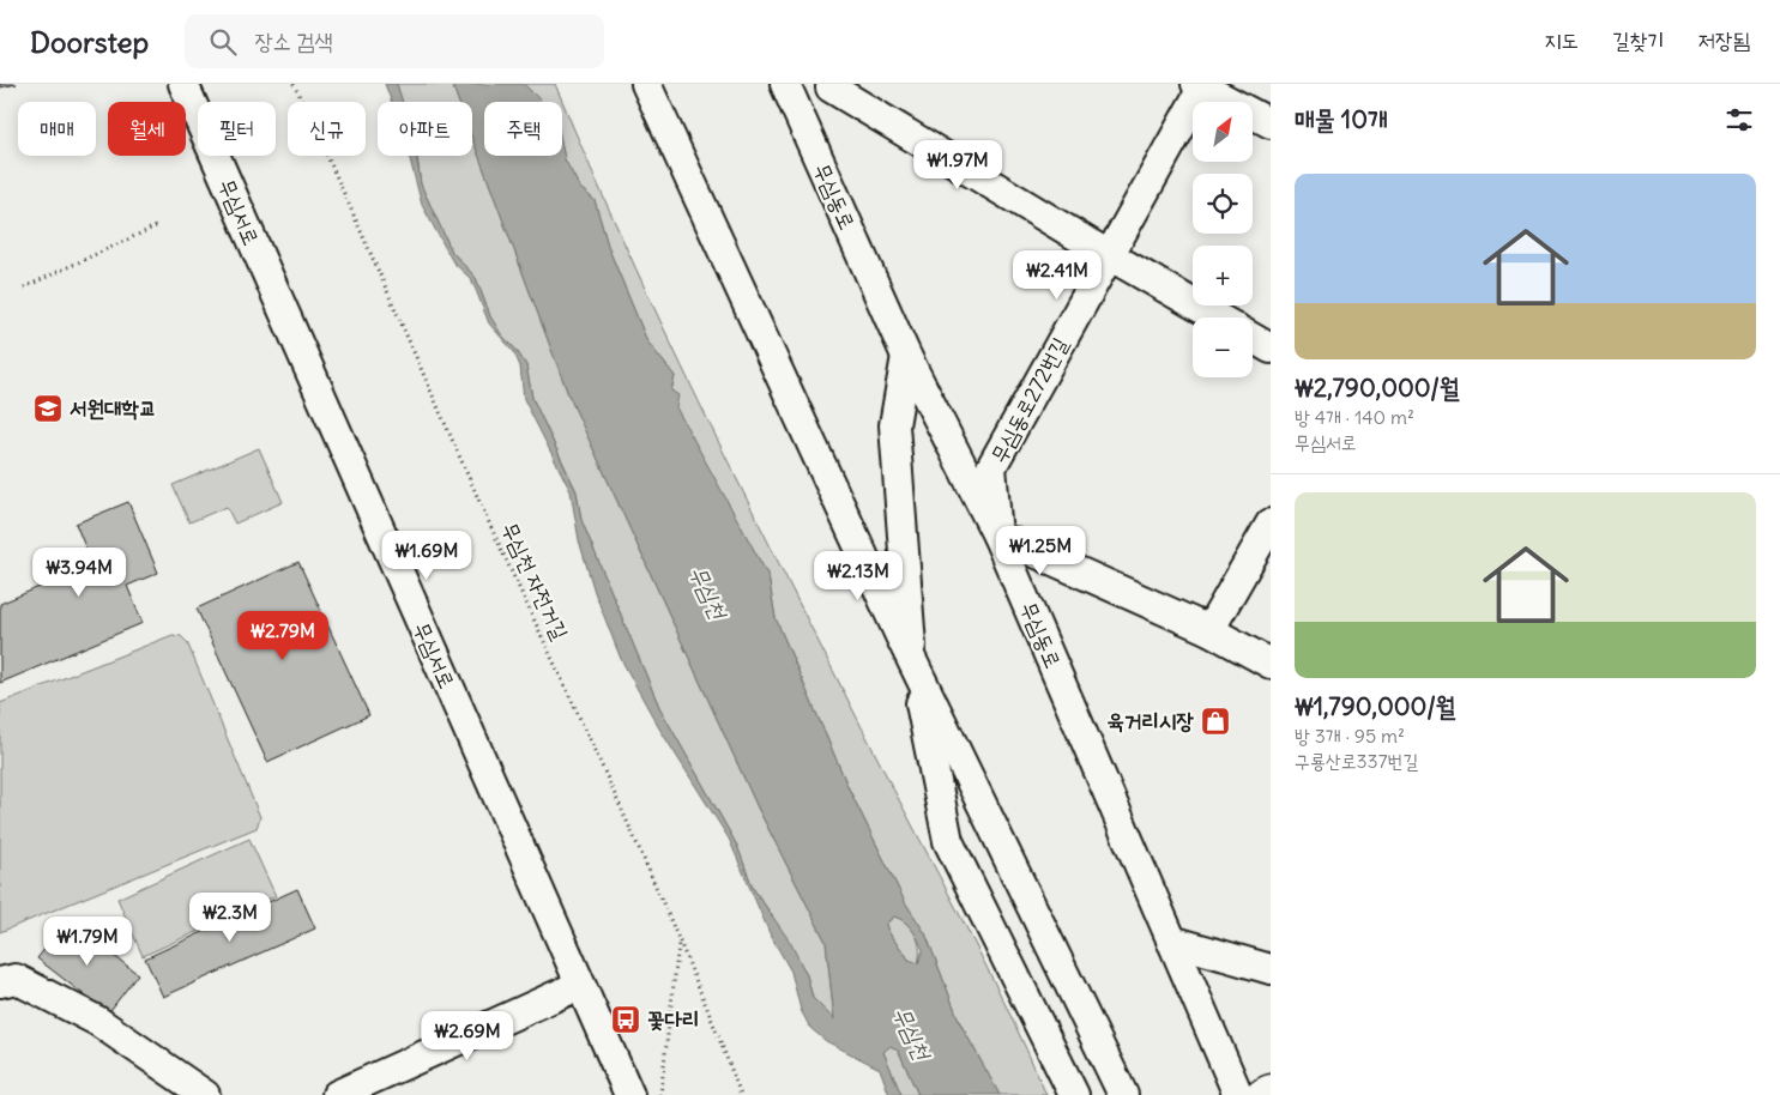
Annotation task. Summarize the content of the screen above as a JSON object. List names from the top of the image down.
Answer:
{
  "streets": {
    "street": ["무심동로", "무심서로", "무심동로272번길"],
    "path": ["무심천 자전거길"]
  },
  "crossings": [
    ["무심동로", "무심동로272번길"]
  ],
  "water": ["무심천"],
  "places": {
    "school or university": ["서원대학교"],
    "shop": ["육거리시장"],
    "bus stop": ["꽃다리"]
  },
  "north": "top right",
  "page": {
    "header": "Doorstep",
    "search": "장소 검색",
    "nav": ["지도", "길찾기", "저장됨"],
    "heading": "매물 10개",
    "map_buttons": ["+", "−"],
    "chip": [
      "매매",
      "월세",
      "필터",
      "신규",
      "아파트",
      "주택"
    ],
    "price": [
      "₩1.97M",
      "₩2.41M",
      "₩1.25M",
      "₩1.69M",
      "₩3.94M",
      "₩2.13M",
      "₩2.79M",
      "₩2.3M",
      "₩1.79M",
      "₩2.69M"
    ],
    "list": [
      {
        "name": "₩2,790,000/월",
        "note": "방 4개 · 140 m² · 무심서로"
      },
      {
        "name": "₩1,790,000/월",
        "note": "방 3개 · 95 m² · 구룡산로337번길"
      }
    ]
  }
}
